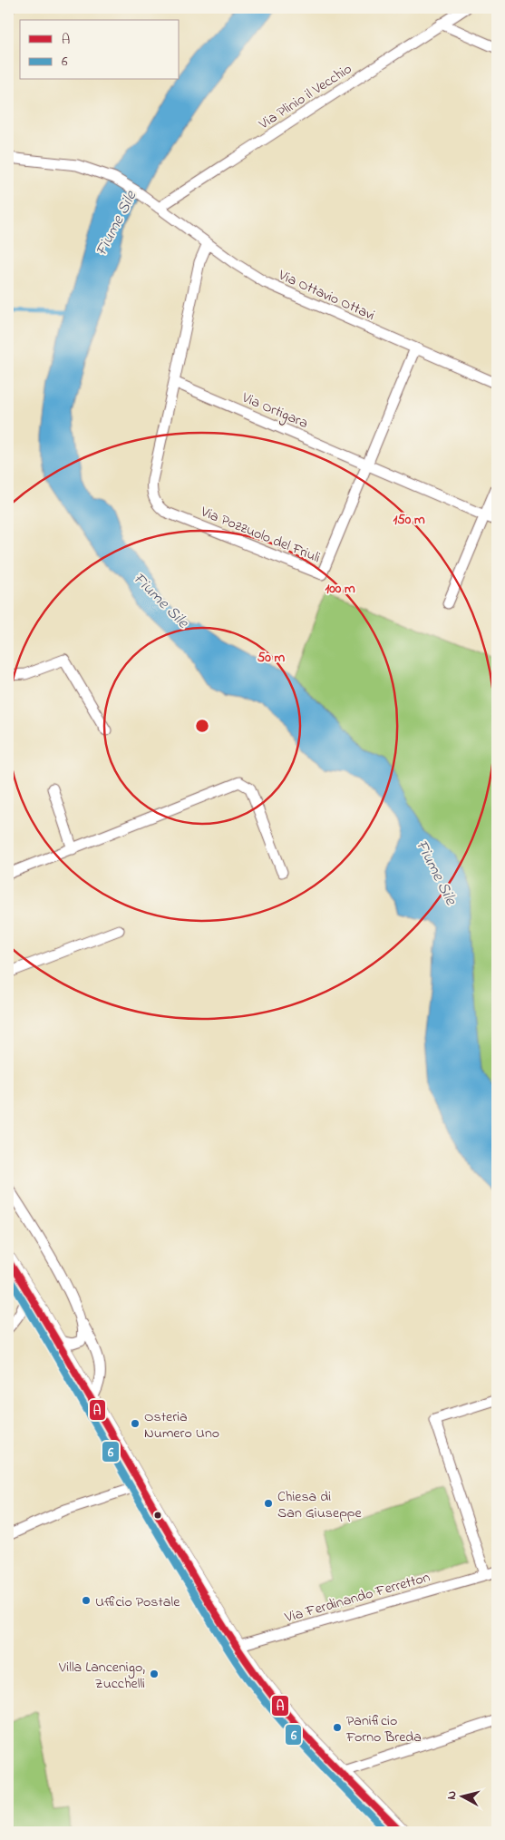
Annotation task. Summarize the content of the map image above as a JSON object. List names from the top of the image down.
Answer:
{
  "streets": {
    "street": [
      "Via Plinio il Vecchio",
      "Via Ottavio Ottavi",
      "Via Ortigara",
      "Via Pozzuolo del Friuli",
      "Via Ferdinando Ferretton"
    ]
  },
  "crossings": [
    ["Via Plinio il Vecchio", "Via Ottavio Ottavi"],
    ["Via Ottavio Ottavi", "Via Pozzuolo del Friuli"],
    ["Via Ortigara", "Via Pozzuolo del Friuli"]
  ],
  "water": ["Fiume Sile"],
  "places": [
    "Osteria Numero Uno",
    "Chiesa di San Giuseppe",
    "Ufficio Postale",
    "Villa Lancenigo, Zucchelli",
    "Panificio Forno Breda"
  ],
  "lines": ["transit line A", "transit line 6"],
  "legend": ["A", "6"],
  "north": "left",
  "rings": ["150 m", "100 m", "50 m"]
}
